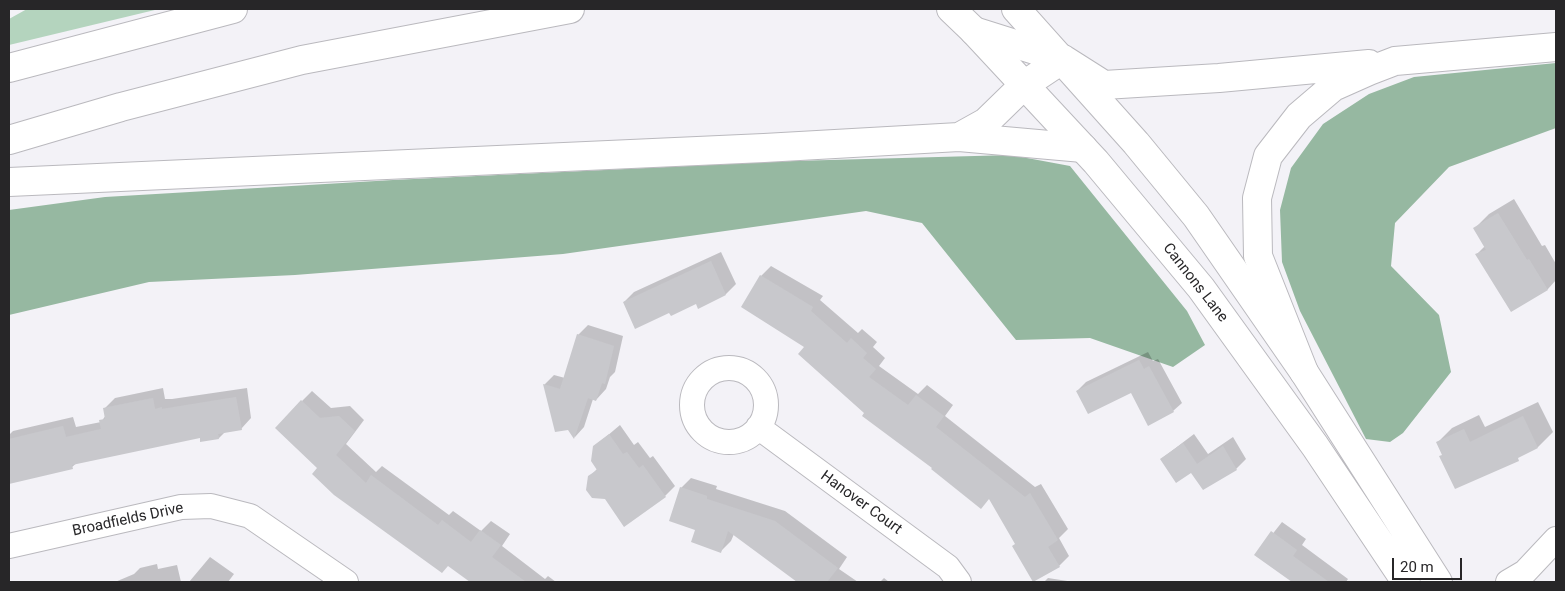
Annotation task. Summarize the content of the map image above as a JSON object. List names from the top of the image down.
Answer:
{
  "streets": {
    "main road": ["Cannons Lane"],
    "street": ["Hanover Court", "Broadfields Drive"]
  },
  "scale_bar": "20 m"
}
